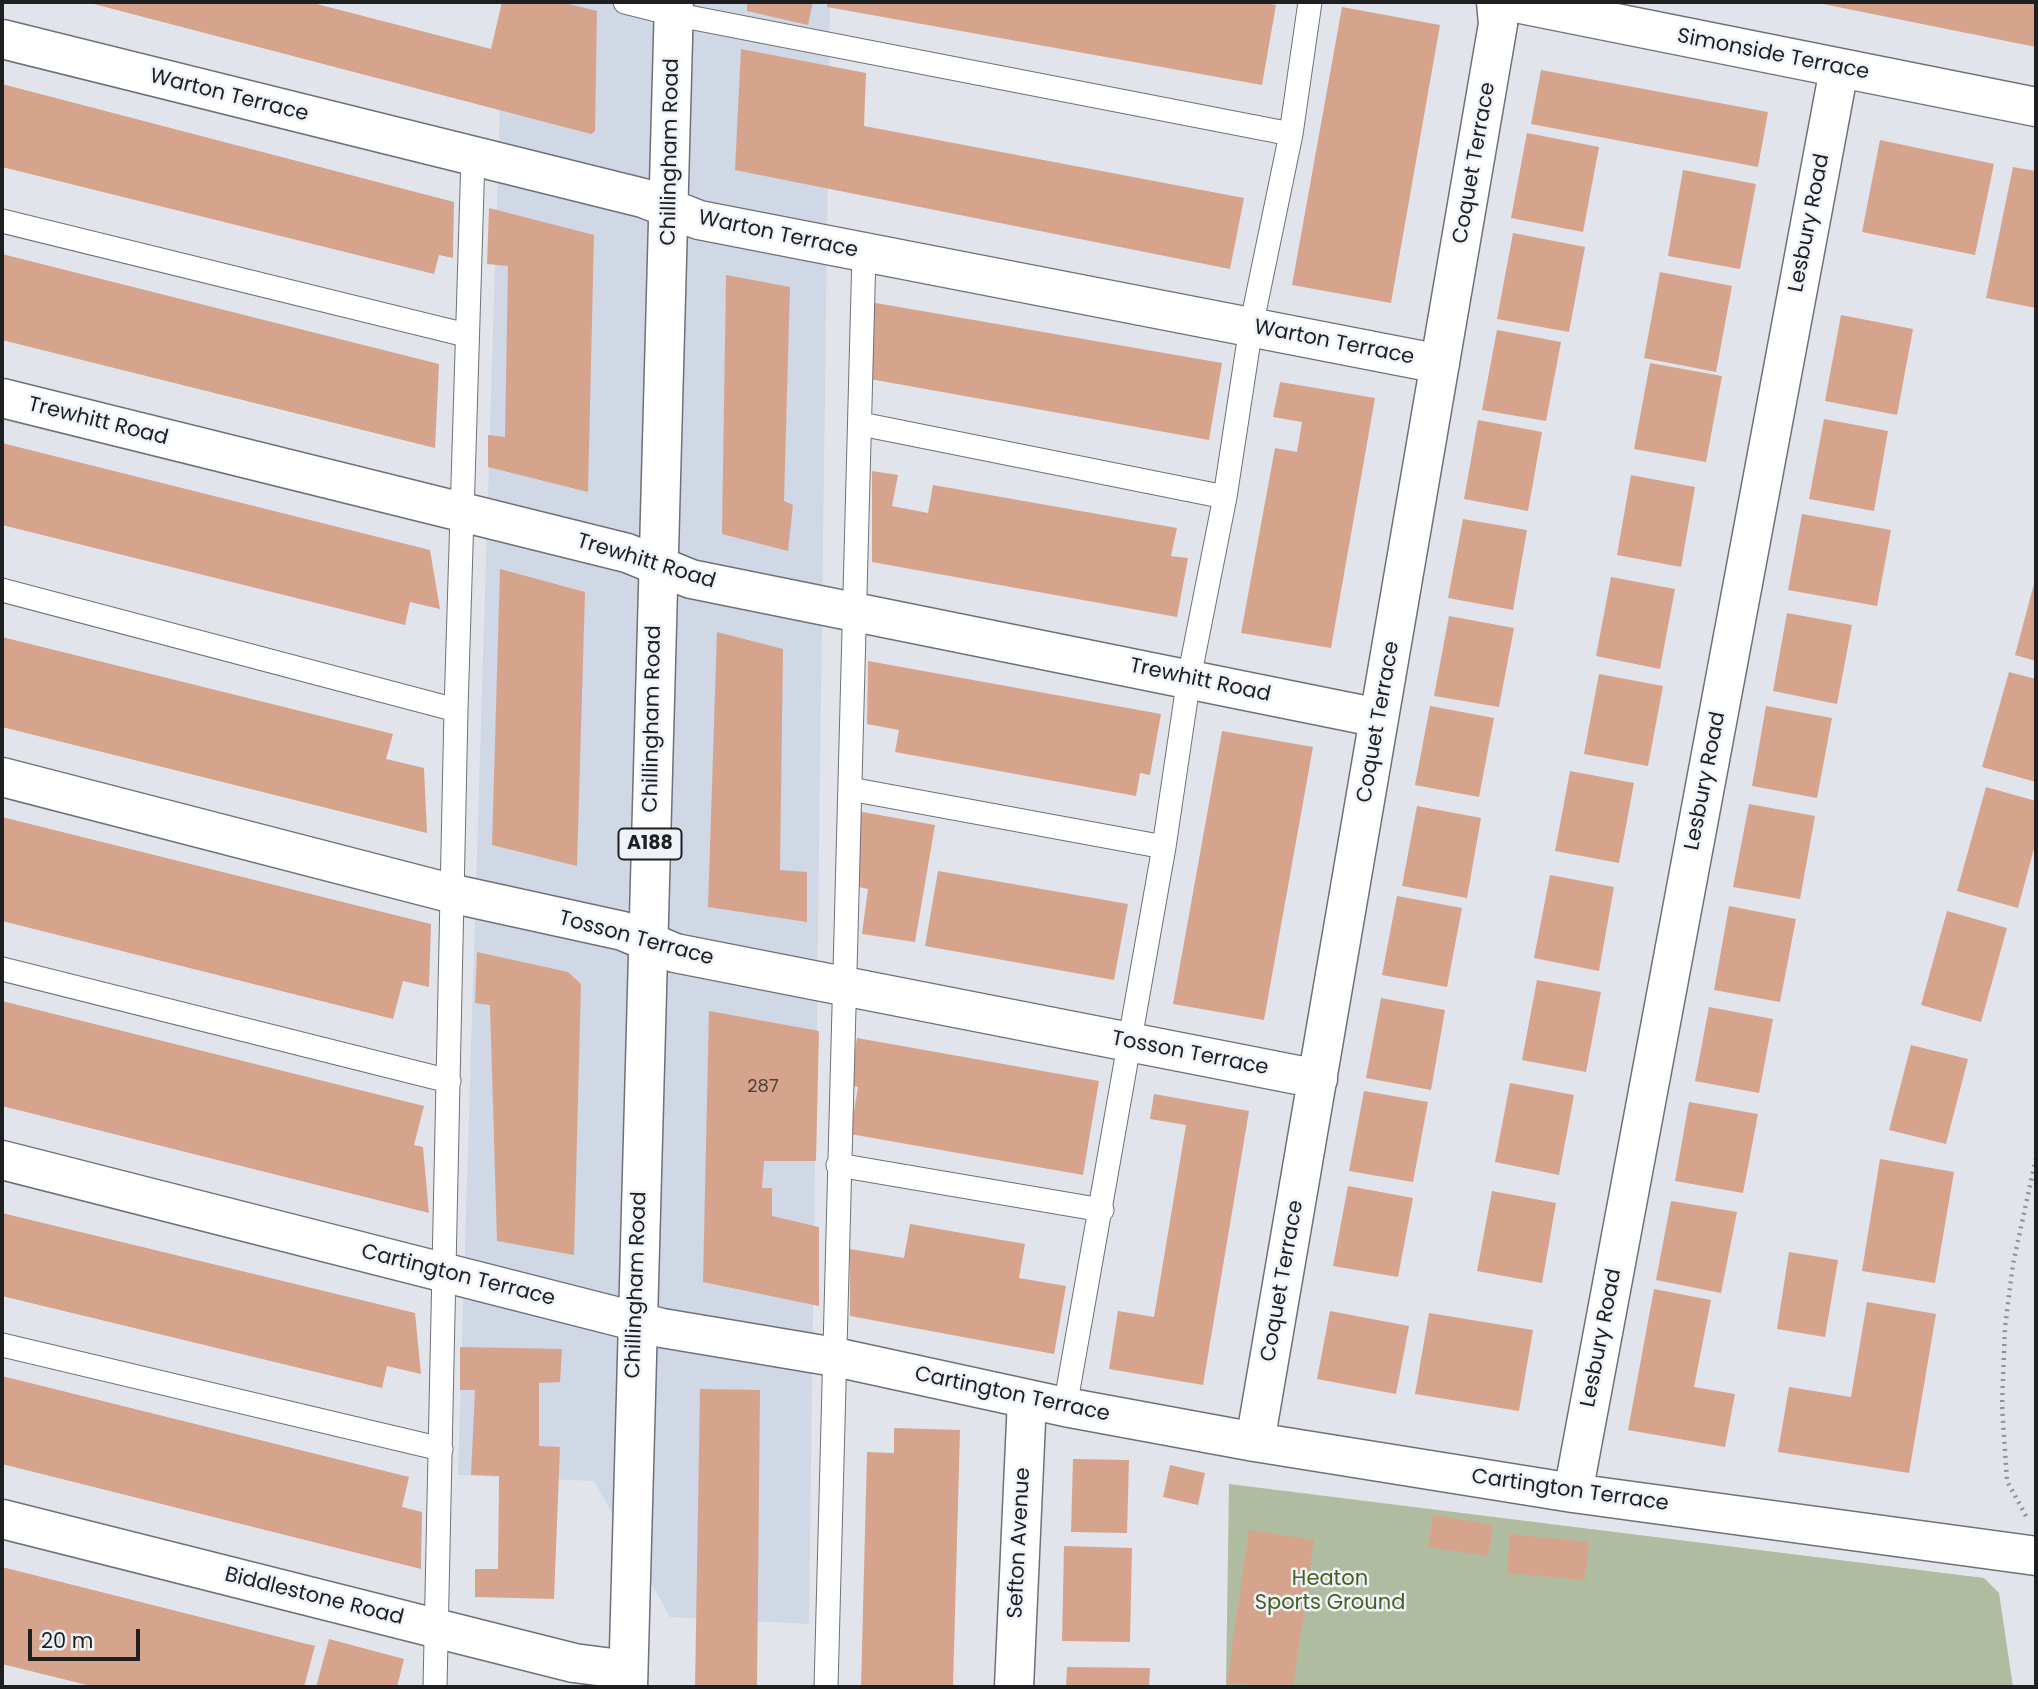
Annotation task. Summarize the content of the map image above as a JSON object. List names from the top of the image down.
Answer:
{
  "streets": {
    "street": [
      "Simonside Terrace",
      "Warton Terrace",
      "Chillingham Road",
      "Coquet Terrace",
      "Lesbury Road",
      "Trewhitt Road",
      "A188",
      "Tosson Terrace",
      "Cartington Terrace",
      "Sefton Avenue",
      "Biddlestone Road"
    ]
  },
  "crossings": [
    ["Simonside Terrace", "Lesbury Road"],
    ["Warton Terrace", "Chillingham Road"],
    ["Warton Terrace", "Coquet Terrace"],
    ["Chillingham Road", "Trewhitt Road"],
    ["Chillingham Road", "Tosson Terrace"],
    ["Chillingham Road", "Cartington Terrace"],
    ["Chillingham Road", "Biddlestone Road"],
    ["Coquet Terrace", "Trewhitt Road"],
    ["Coquet Terrace", "Tosson Terrace"],
    ["Coquet Terrace", "Cartington Terrace"],
    ["Lesbury Road", "Cartington Terrace"],
    ["Cartington Terrace", "Sefton Avenue"]
  ],
  "parks": ["Heaton Sports Ground"],
  "house_numbers": ["287"],
  "scale_bar": "20 m"
}
